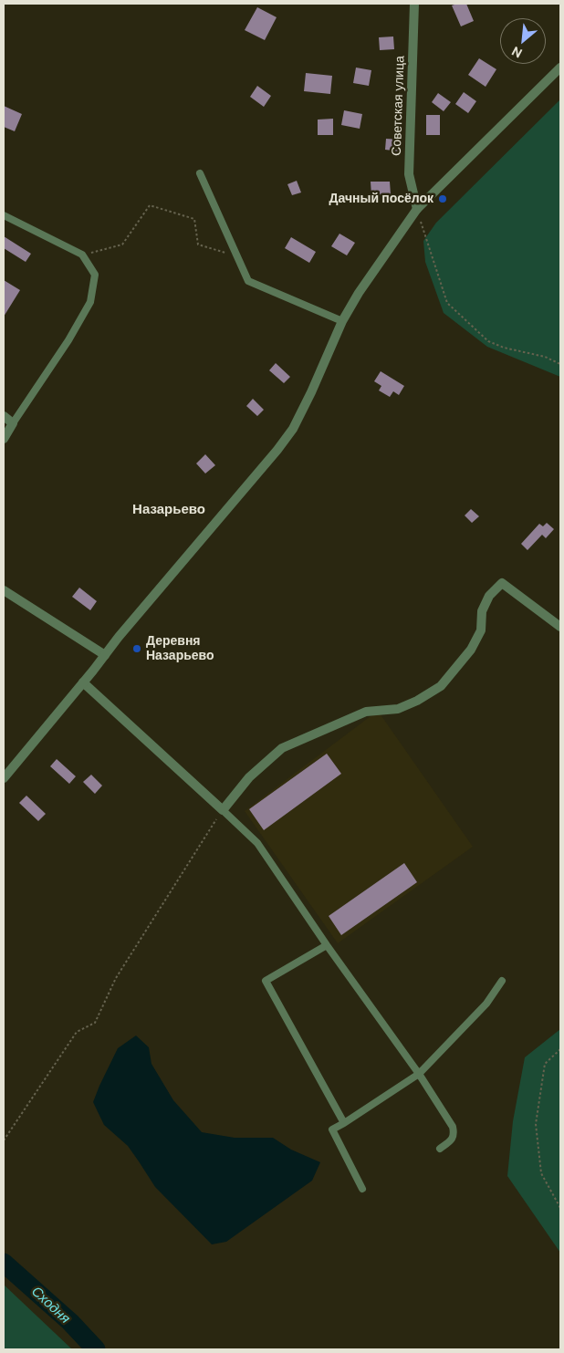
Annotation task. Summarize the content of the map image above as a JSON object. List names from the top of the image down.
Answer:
{
  "streets": {
    "street": ["Советская улица"]
  },
  "districts": ["Назарьево"],
  "water": ["Сходня"],
  "places": ["Дачный посёлок", "Деревня Назарьево"],
  "north": "bottom left"
}
